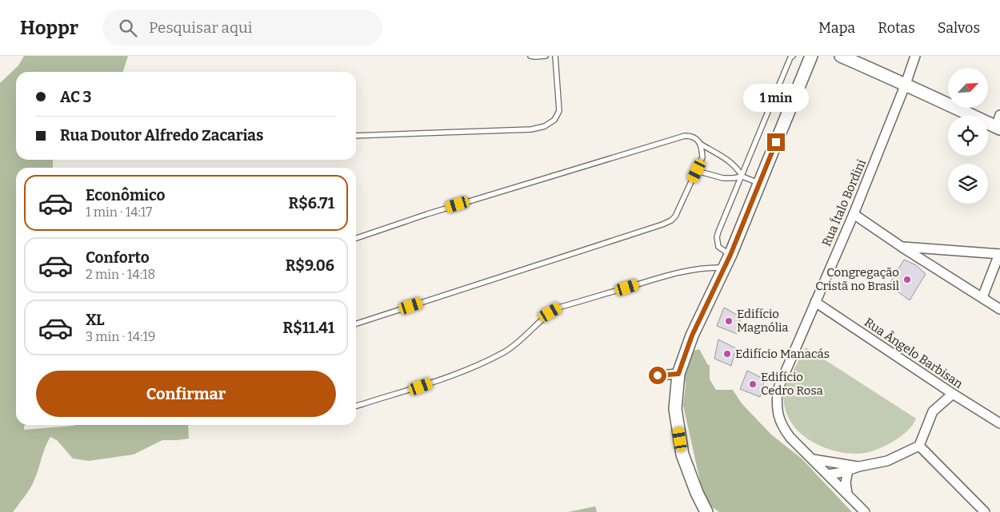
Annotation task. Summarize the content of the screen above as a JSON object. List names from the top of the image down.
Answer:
{
  "streets": {
    "street": ["Rua Ítalo Bordini", "Rua Ângelo Barbisan"]
  },
  "crossings": [
    ["Rua Ítalo Bordini", "Rua Ângelo Barbisan"]
  ],
  "places": [
    "Congregação Cristã no Brasil",
    "Edifício Magnólia",
    "Edifício Manacás",
    "Edifício Cedro Rosa"
  ],
  "north": "top right",
  "page": {
    "header": "Hoppr",
    "search": "Pesquisar aqui",
    "nav": ["Mapa", "Rotas", "Salvos"],
    "banner": ["AC 3", "Rua Doutor Alfredo Zacarias"],
    "bubble": "1 min",
    "list": [
      {
        "name": "Econômico",
        "note": "1 min · 14:17",
        "value": "R$6.71"
      },
      {
        "name": "Conforto",
        "note": "2 min · 14:18",
        "value": "R$9.06"
      },
      {
        "name": "XL",
        "note": "3 min · 14:19",
        "value": "R$11.41"
      }
    ],
    "buttons": "Confirmar"
  }
}
